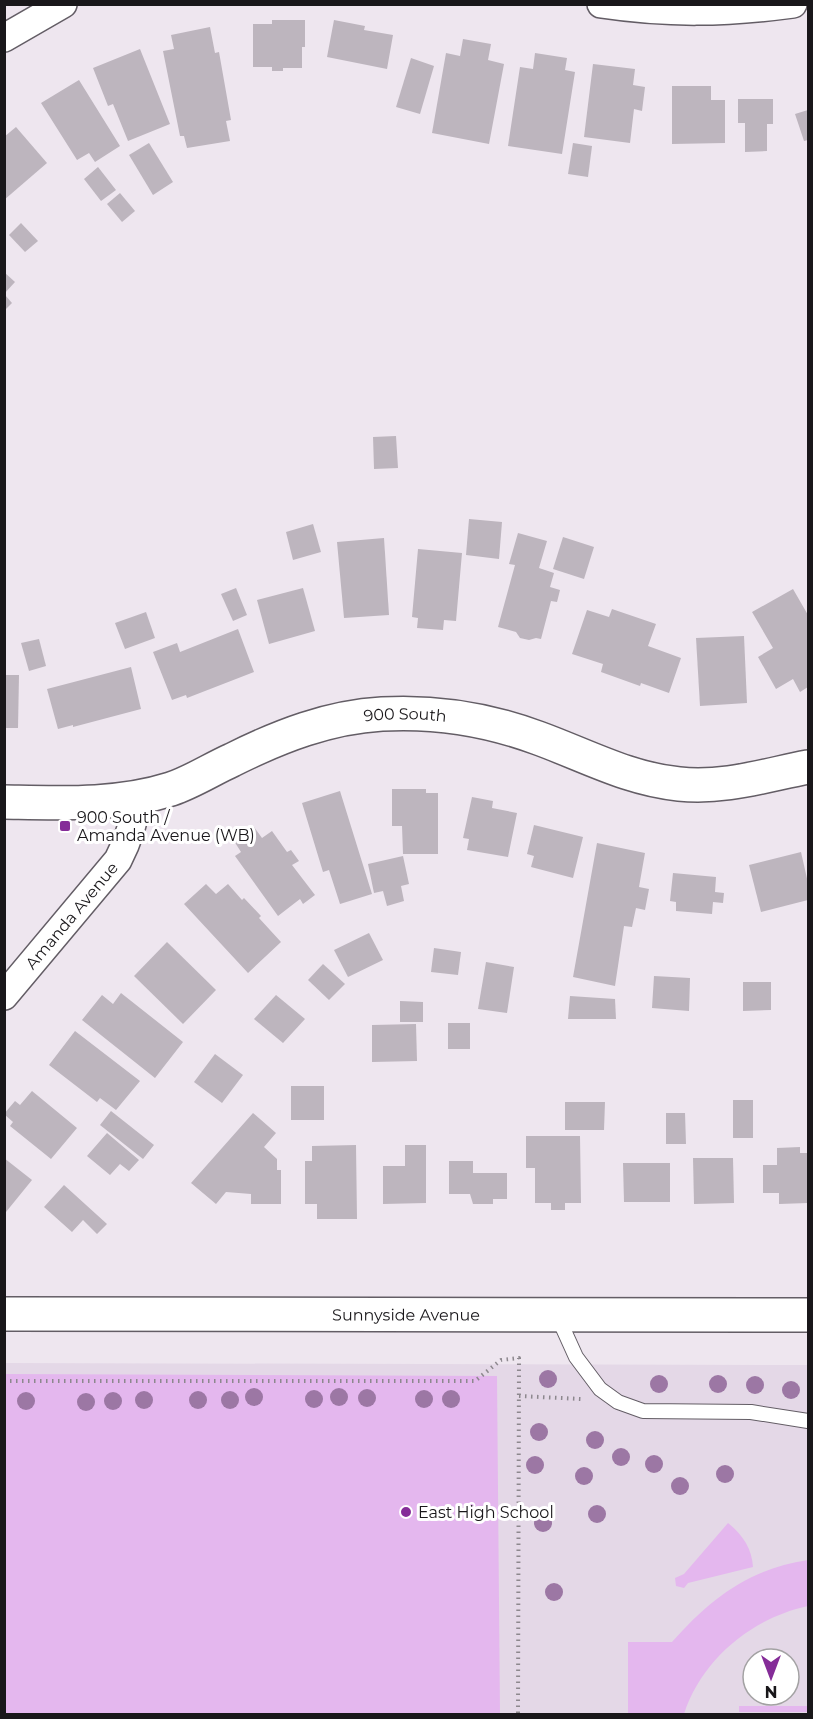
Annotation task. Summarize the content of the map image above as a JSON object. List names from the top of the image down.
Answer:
{
  "streets": {
    "street": ["900 South", "Amanda Avenue", "Sunnyside Avenue"]
  },
  "crossings": [
    ["900 South", "Amanda Avenue"]
  ],
  "places": {
    "transit": ["900 South / Amanda Avenue (WB)"],
    "other": ["East High School"]
  },
  "north": "bottom"
}
